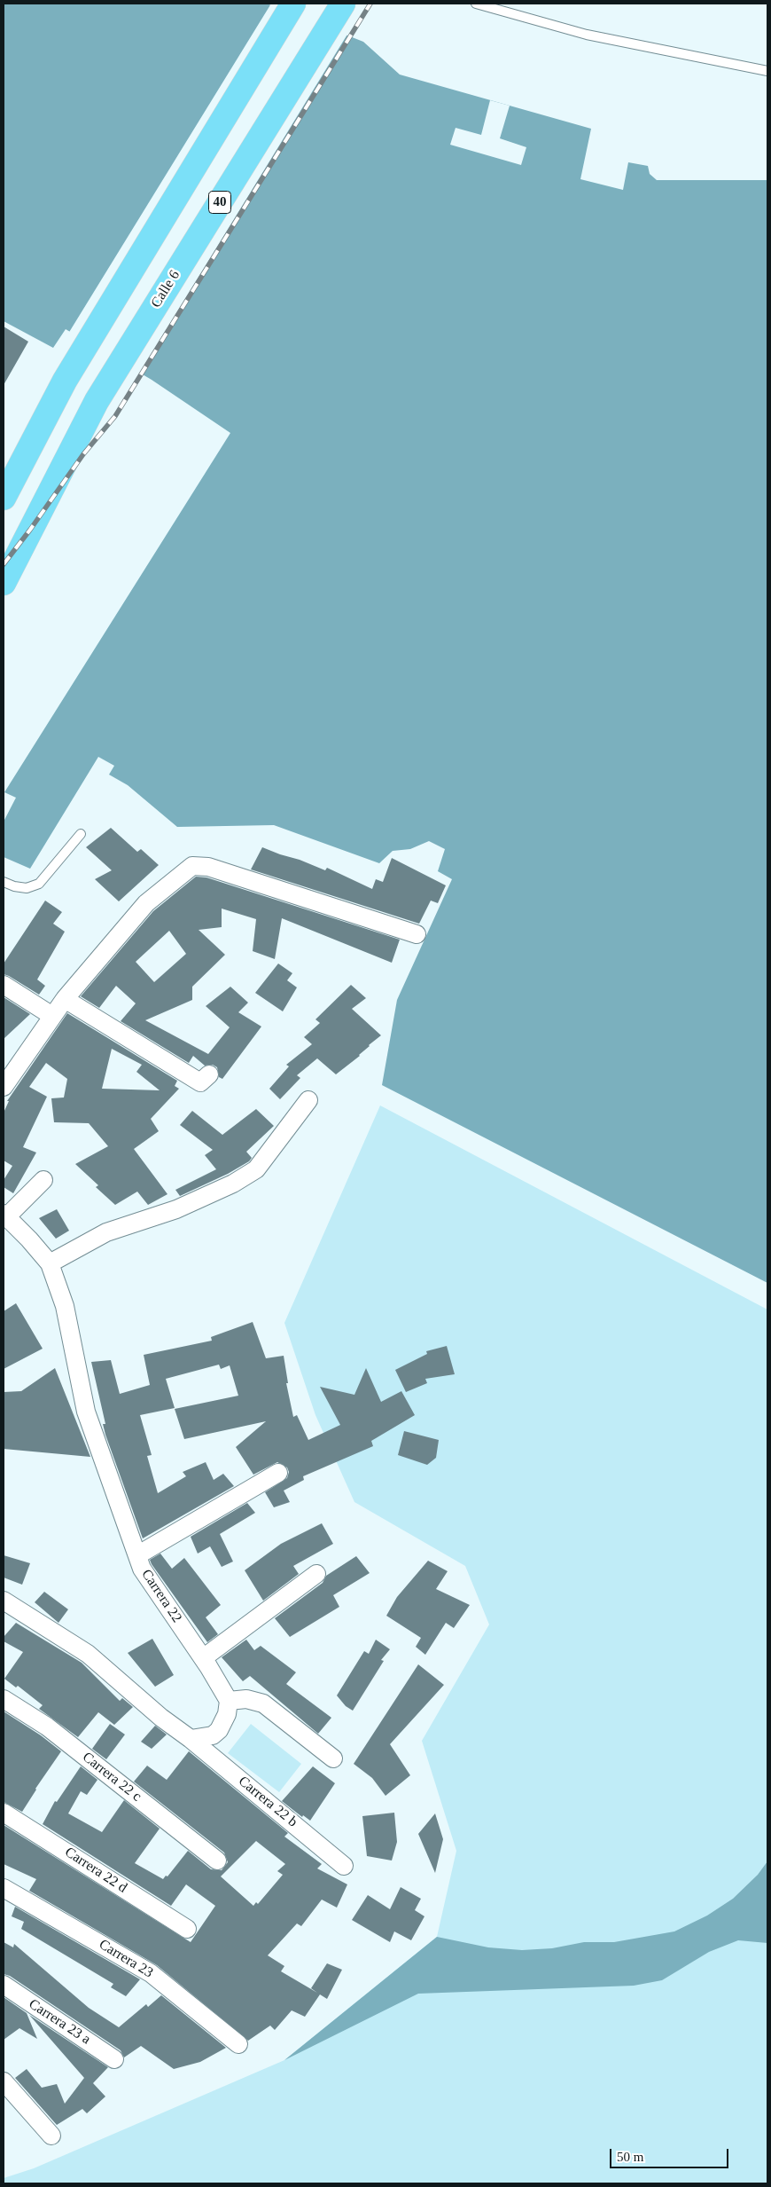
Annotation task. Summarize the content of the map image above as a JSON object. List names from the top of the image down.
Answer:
{
  "streets": {
    "highway": ["40", "Calle 6"],
    "street": [
      "Carrera 22",
      "Carrera 22 c",
      "Carrera 22 b",
      "Carrera 22 d",
      "Carrera 23",
      "Carrera 23 a"
    ]
  },
  "scale_bar": "50 m"
}
